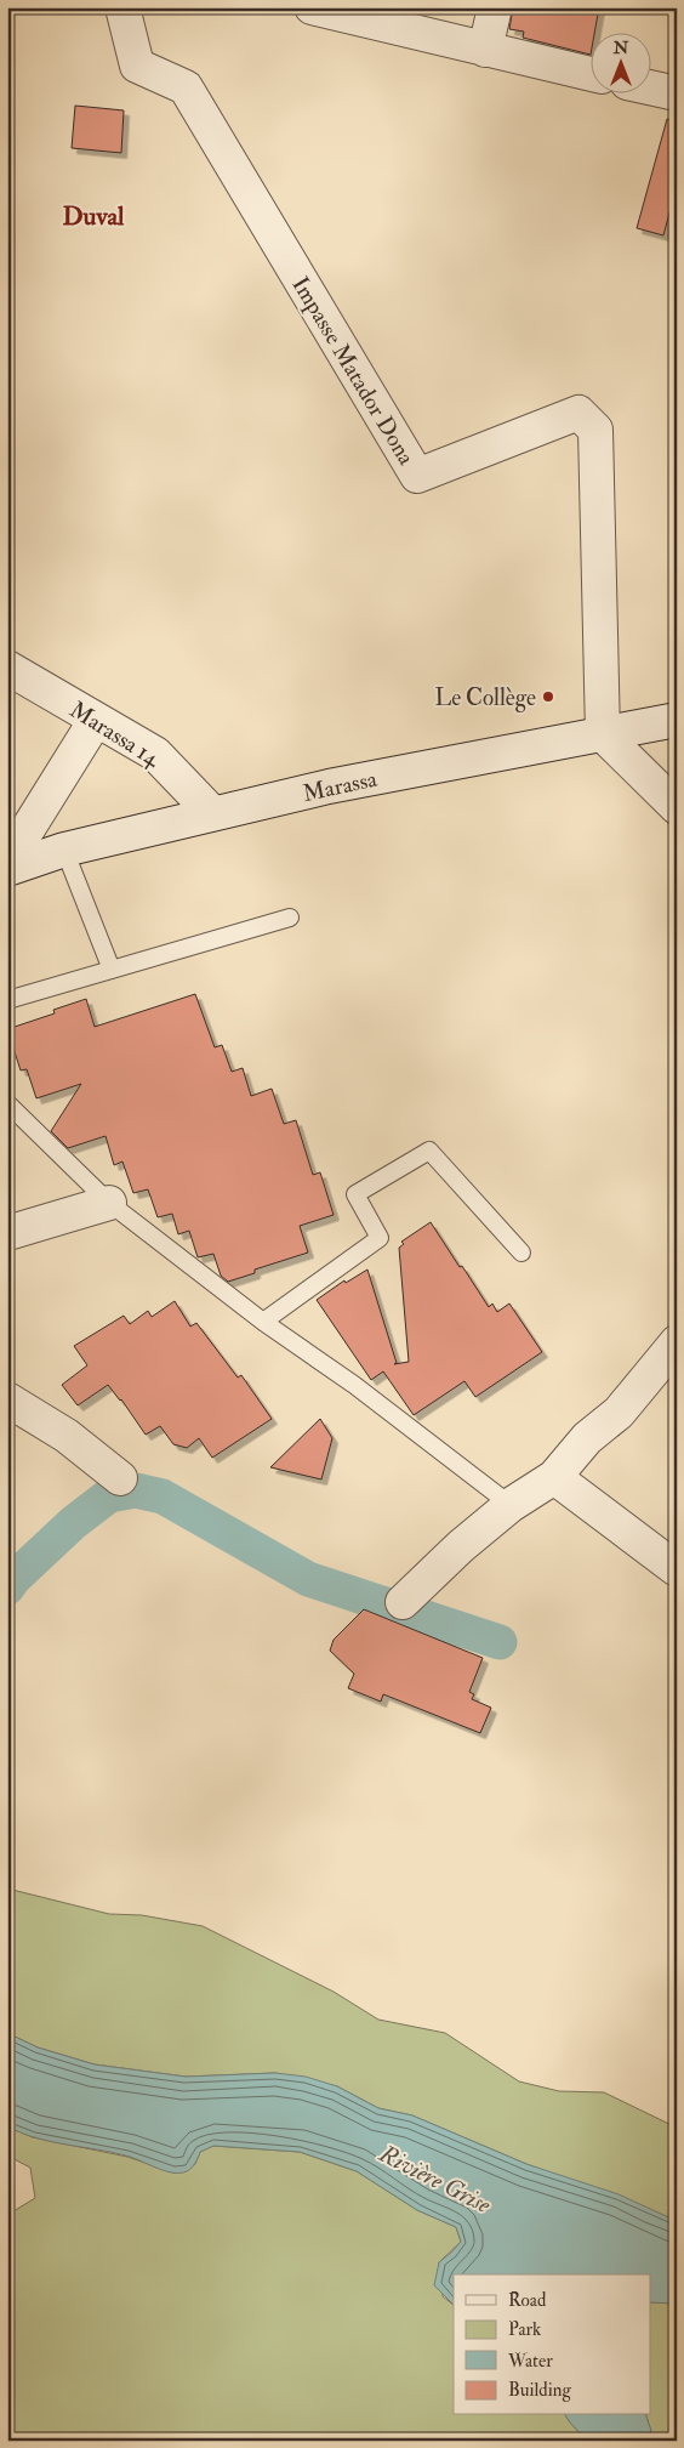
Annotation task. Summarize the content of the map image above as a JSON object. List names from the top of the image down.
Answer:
{
  "streets": {
    "street": ["Impasse Matador Dona", "Marassa 14", "Marassa"]
  },
  "crossings": [
    ["Impasse Matador Dona", "Marassa"],
    ["Marassa 14", "Marassa"]
  ],
  "districts": ["Duval"],
  "water": ["Rivière Grise"],
  "places": ["Le Collège"],
  "legend": [
    "Road",
    "Park",
    "Water",
    "Building"
  ],
  "north": "top"
}
